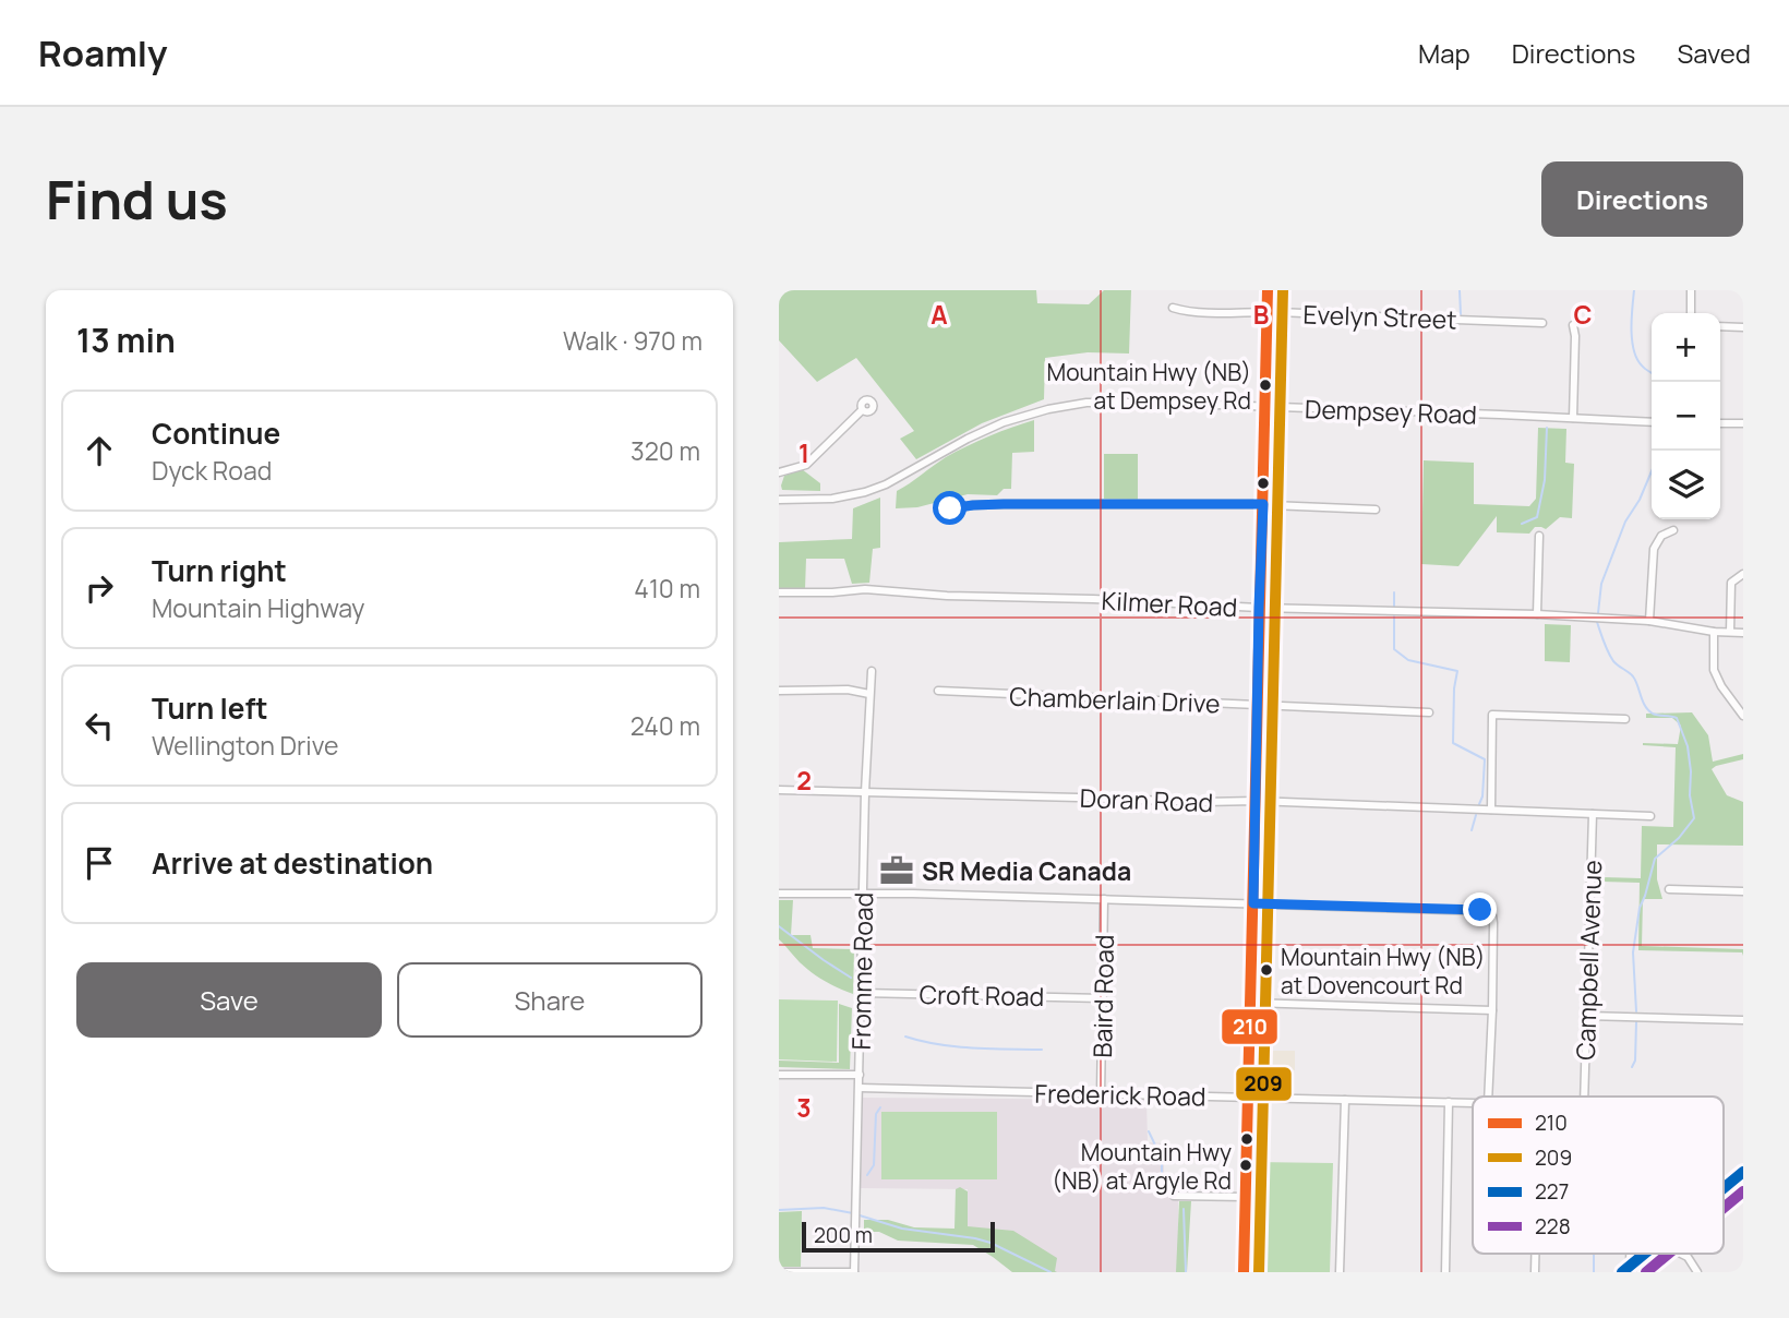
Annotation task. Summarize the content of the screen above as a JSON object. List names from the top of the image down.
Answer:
{
  "streets": {
    "street": [
      "Evelyn Street",
      "Dempsey Road",
      "Kilmer Road",
      "Chamberlain Drive",
      "Doran Road",
      "Campbell Avenue",
      "Fromme Road",
      "Croft Road",
      "Baird Road",
      "Frederick Road"
    ]
  },
  "crossings": [
    ["Doran Road", "Campbell Avenue"],
    ["Doran Road", "Fromme Road"],
    ["Fromme Road", "Croft Road"],
    ["Fromme Road", "Frederick Road"],
    ["Croft Road", "Baird Road"],
    ["Baird Road", "Frederick Road"]
  ],
  "places": {
    "other": ["Mountain Hwy (NB) at Dempsey Rd", "Mountain Hwy (NB) at Dovencourt Rd", "Mountain Hwy (NB) at Argyle Rd"],
    "office": ["SR Media Canada"]
  },
  "lines": [
    "transit line 210",
    "transit line 209",
    "transit line 227",
    "transit line 228"
  ],
  "legend": [
    "210",
    "209",
    "227",
    "228"
  ],
  "scale_bar": "200 m",
  "page": {
    "header": "Roamly",
    "nav": ["Map", "Directions", "Saved"],
    "buttons": [
      "Directions",
      ["Save", "Share"]
    ],
    "title": "Find us",
    "heading": ["13 min", "Walk · 970 m"],
    "map_buttons": ["+", "−"],
    "list": [
      ["Continue", "Dyck Road", "320 m"],
      ["Turn right", "Mountain Highway", "410 m"],
      ["Turn left", "Wellington Drive", "240 m"],
      "Arrive at destination"
    ],
    "scale": "200 m"
  },
  "grid": {
    "columns": ["A", "B", "C"],
    "rows": ["1", "2", "3"]
  }
}
